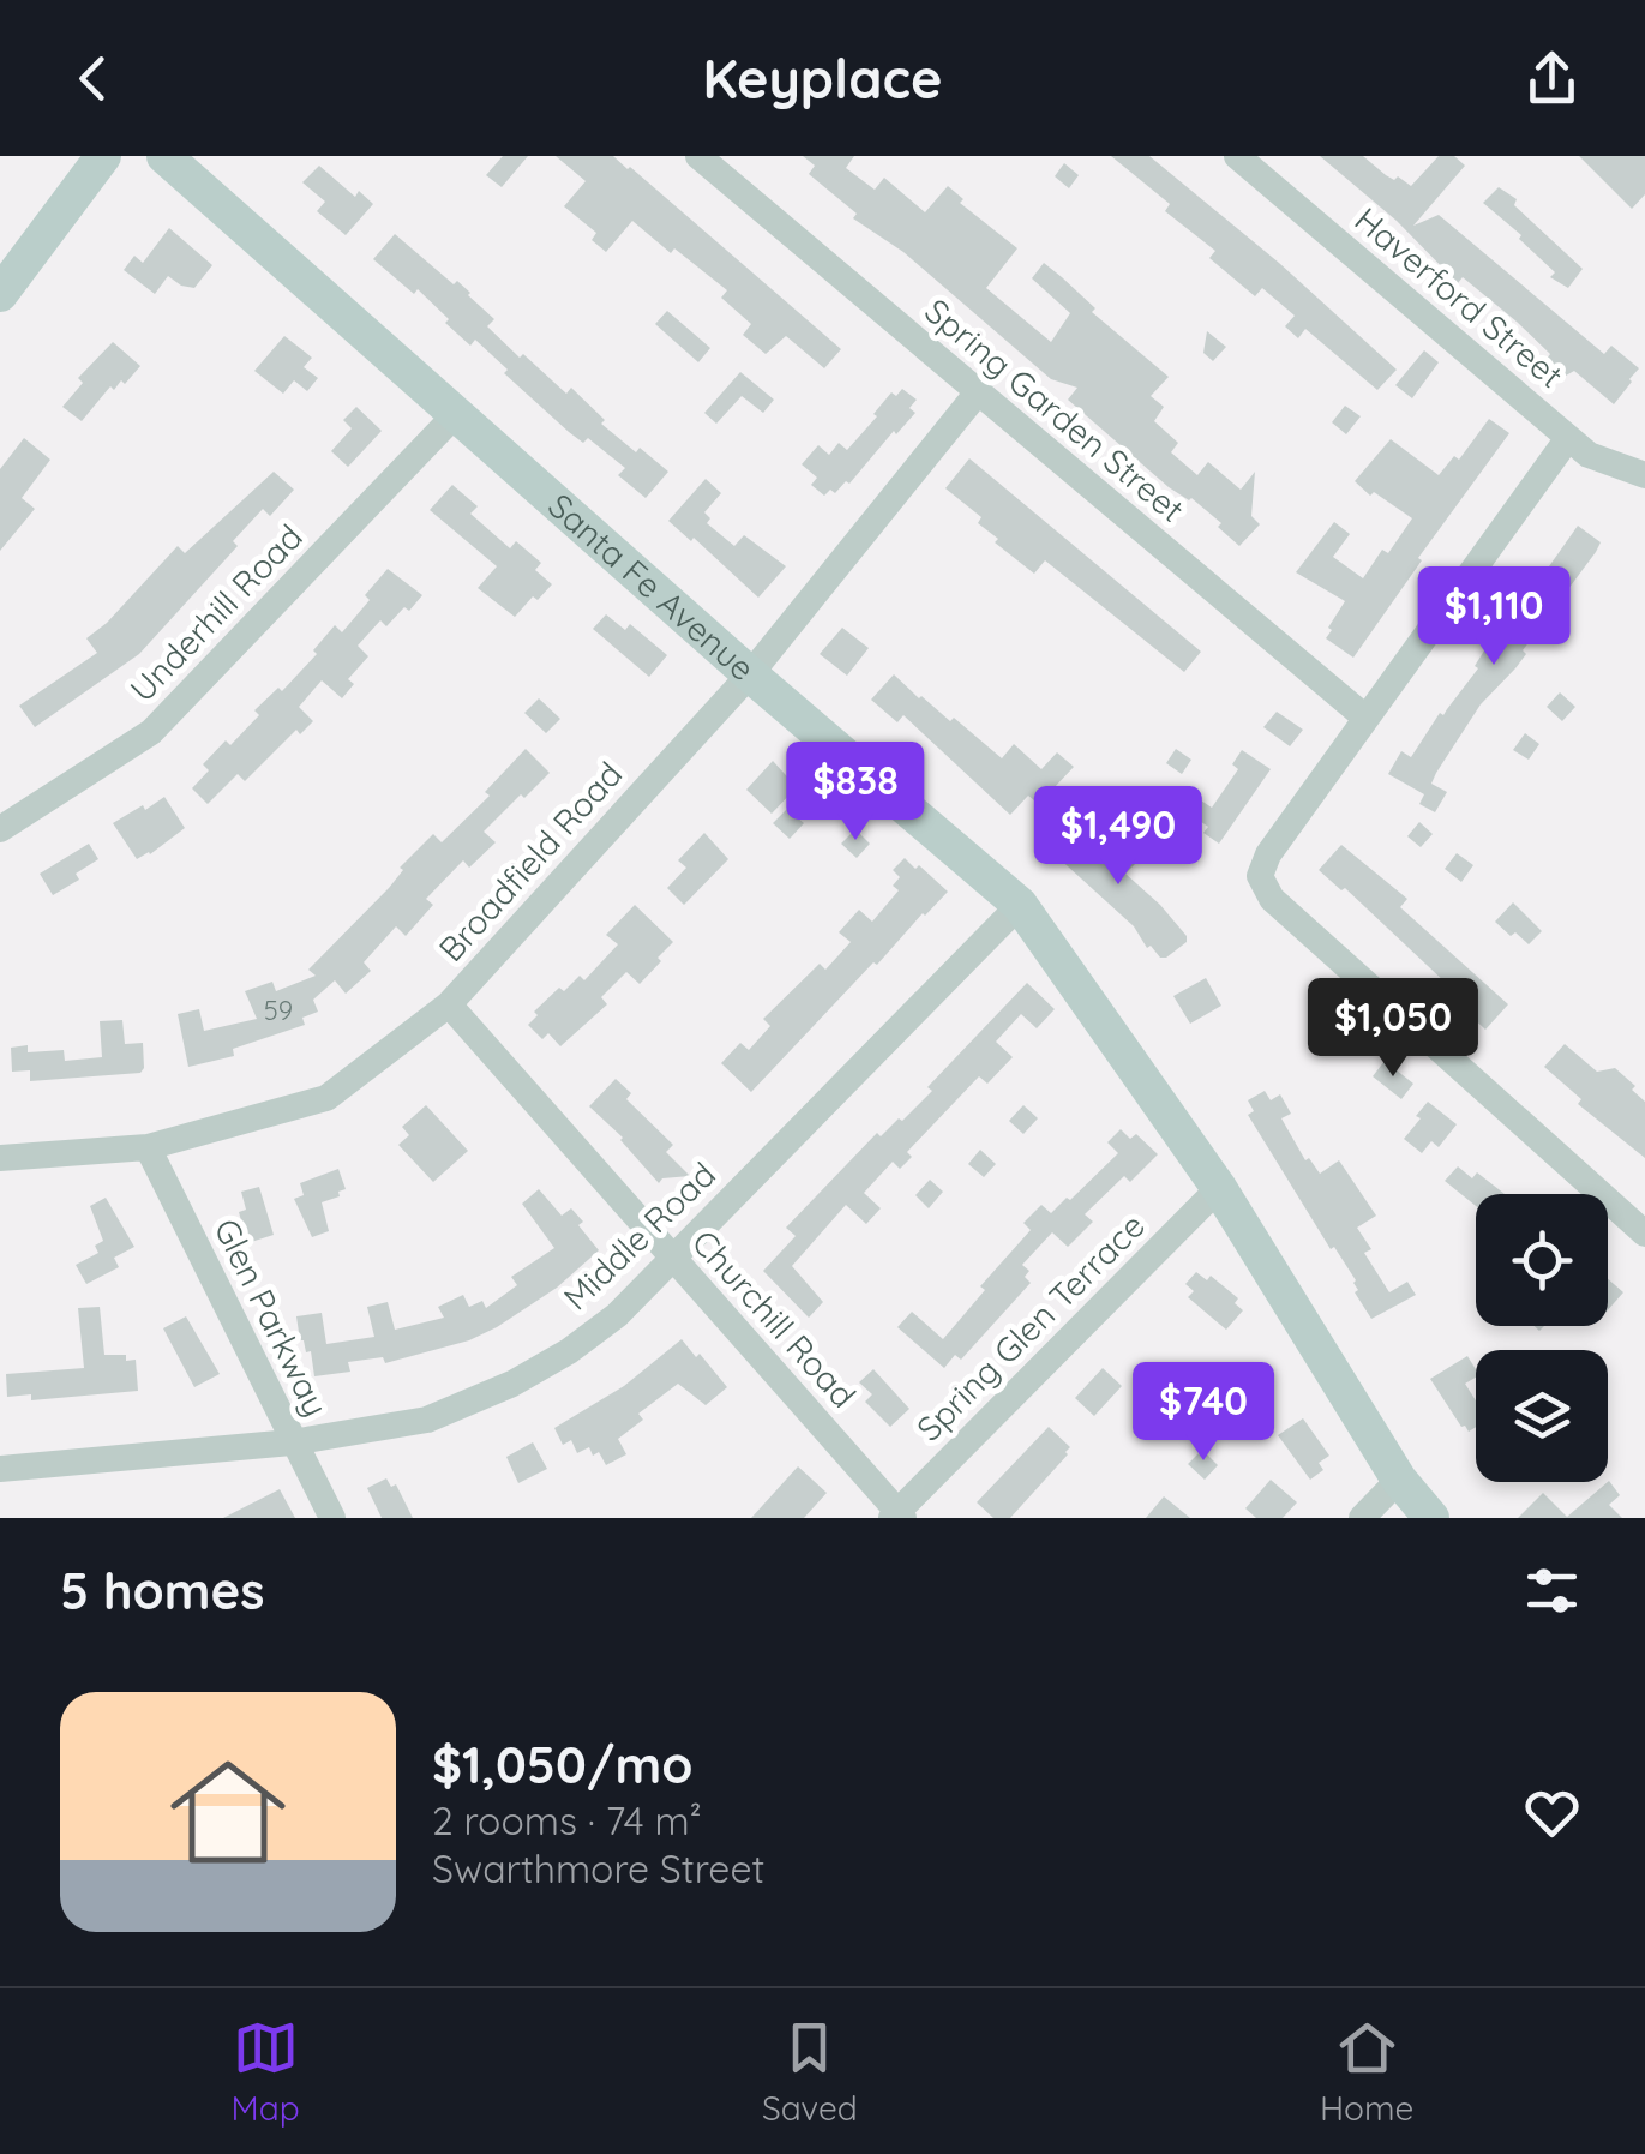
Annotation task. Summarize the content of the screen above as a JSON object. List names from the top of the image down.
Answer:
{
  "streets": {
    "main road": ["Santa Fe Avenue"],
    "street": [
      "Haverford Street",
      "Spring Garden Street",
      "Underhill Road",
      "Broadfield Road",
      "Middle Road",
      "Glen Parkway",
      "Churchill Road",
      "Spring Glen Terrace"
    ]
  },
  "crossings": [
    ["Spring Garden Street", "Broadfield Road"],
    ["Santa Fe Avenue", "Underhill Road"],
    ["Santa Fe Avenue", "Broadfield Road"],
    ["Santa Fe Avenue", "Middle Road"],
    ["Santa Fe Avenue", "Spring Glen Terrace"],
    ["Broadfield Road", "Glen Parkway"],
    ["Broadfield Road", "Churchill Road"],
    ["Middle Road", "Glen Parkway"],
    ["Middle Road", "Churchill Road"],
    ["Churchill Road", "Spring Glen Terrace"]
  ],
  "house_numbers": ["59"],
  "page": {
    "header": "Keyplace",
    "price": [
      "$1,110",
      "$838",
      "$1,490",
      "$1,050",
      "$740"
    ],
    "heading": "5 homes",
    "list": [
      {
        "name": "$1,050/mo",
        "note": "2 rooms · 74 m² · Swarthmore Street"
      }
    ],
    "tabs": ["Map", "Saved", "Home"]
  }
}
